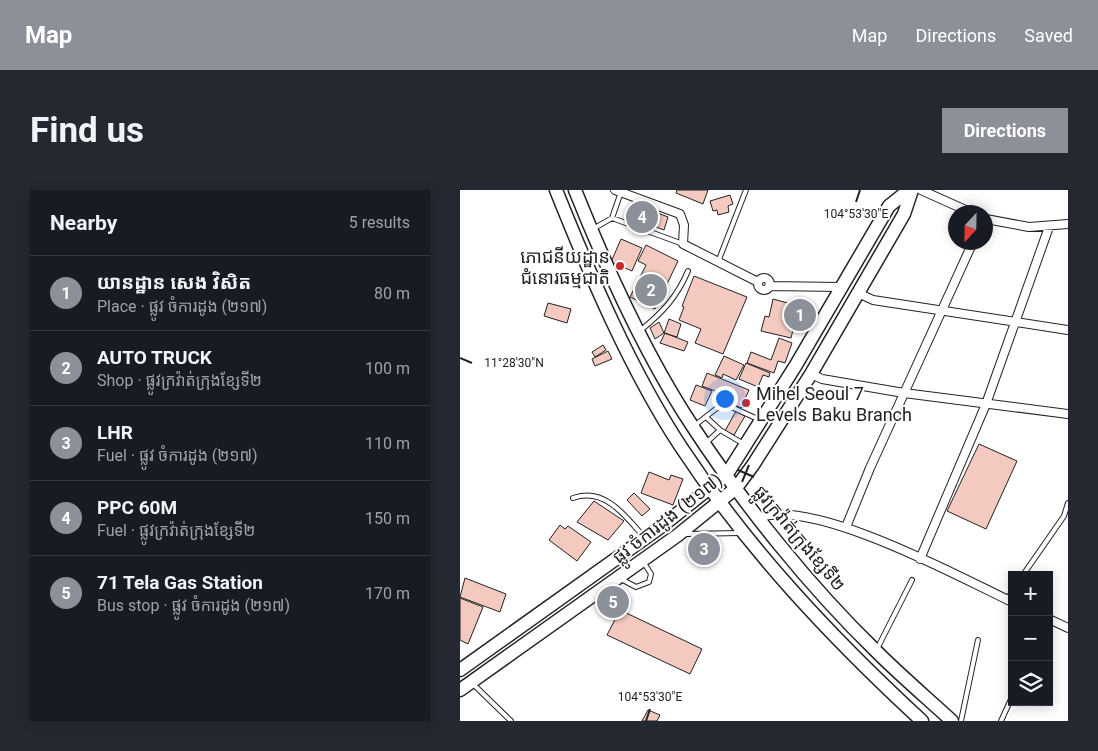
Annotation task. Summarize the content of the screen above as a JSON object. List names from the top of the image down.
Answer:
{
  "streets": {
    "main road": ["ផ្លូវ ចំការដូង (២១៧)", "ផ្លូវក្រវ៉ាត់ក្រុងខ្សែទី២"]
  },
  "crossings": [
    ["ផ្លូវ ចំការដូង (២១៧)", "ផ្លូវក្រវ៉ាត់ក្រុងខ្សែទី២"]
  ],
  "places": ["ភោជនីយដ្ឋាន ជំនោរធម្មជាតិ", "Mihel Seoul 7 Levels Baku Branch"],
  "north": "bottom",
  "page": {
    "header": "Map",
    "nav": ["Map", "Directions", "Saved"],
    "buttons": "Directions",
    "title": "Find us",
    "heading": ["Nearby", "5 results"],
    "pins": [
      "4",
      "2",
      "1",
      "3",
      "5"
    ],
    "list": [
      {
        "mark": "1",
        "name": "យានដ្ឋាន សេង វិសិត",
        "note": "Place · ផ្លូវ ចំការដូង (២១៧)",
        "value": "80 m"
      },
      {
        "mark": "2",
        "name": "AUTO TRUCK",
        "note": "Shop · ផ្លូវក្រវ៉ាត់ក្រុងខ្សែទី២",
        "value": "100 m"
      },
      {
        "mark": "3",
        "name": "LHR",
        "note": "Fuel · ផ្លូវ ចំការដូង (២១៧)",
        "value": "110 m"
      },
      {
        "mark": "4",
        "name": "PPC 60M",
        "note": "Fuel · ផ្លូវក្រវ៉ាត់ក្រុងខ្សែទី២",
        "value": "150 m"
      },
      {
        "mark": "5",
        "name": "71 Tela Gas Station",
        "note": "Bus stop · ផ្លូវ ចំការដូង (២១៧)",
        "value": "170 m"
      }
    ],
    "map_buttons": ["+", "−"]
  },
  "coordinates": ["104°53'30\"E", "11°28'30\"N"]
}
